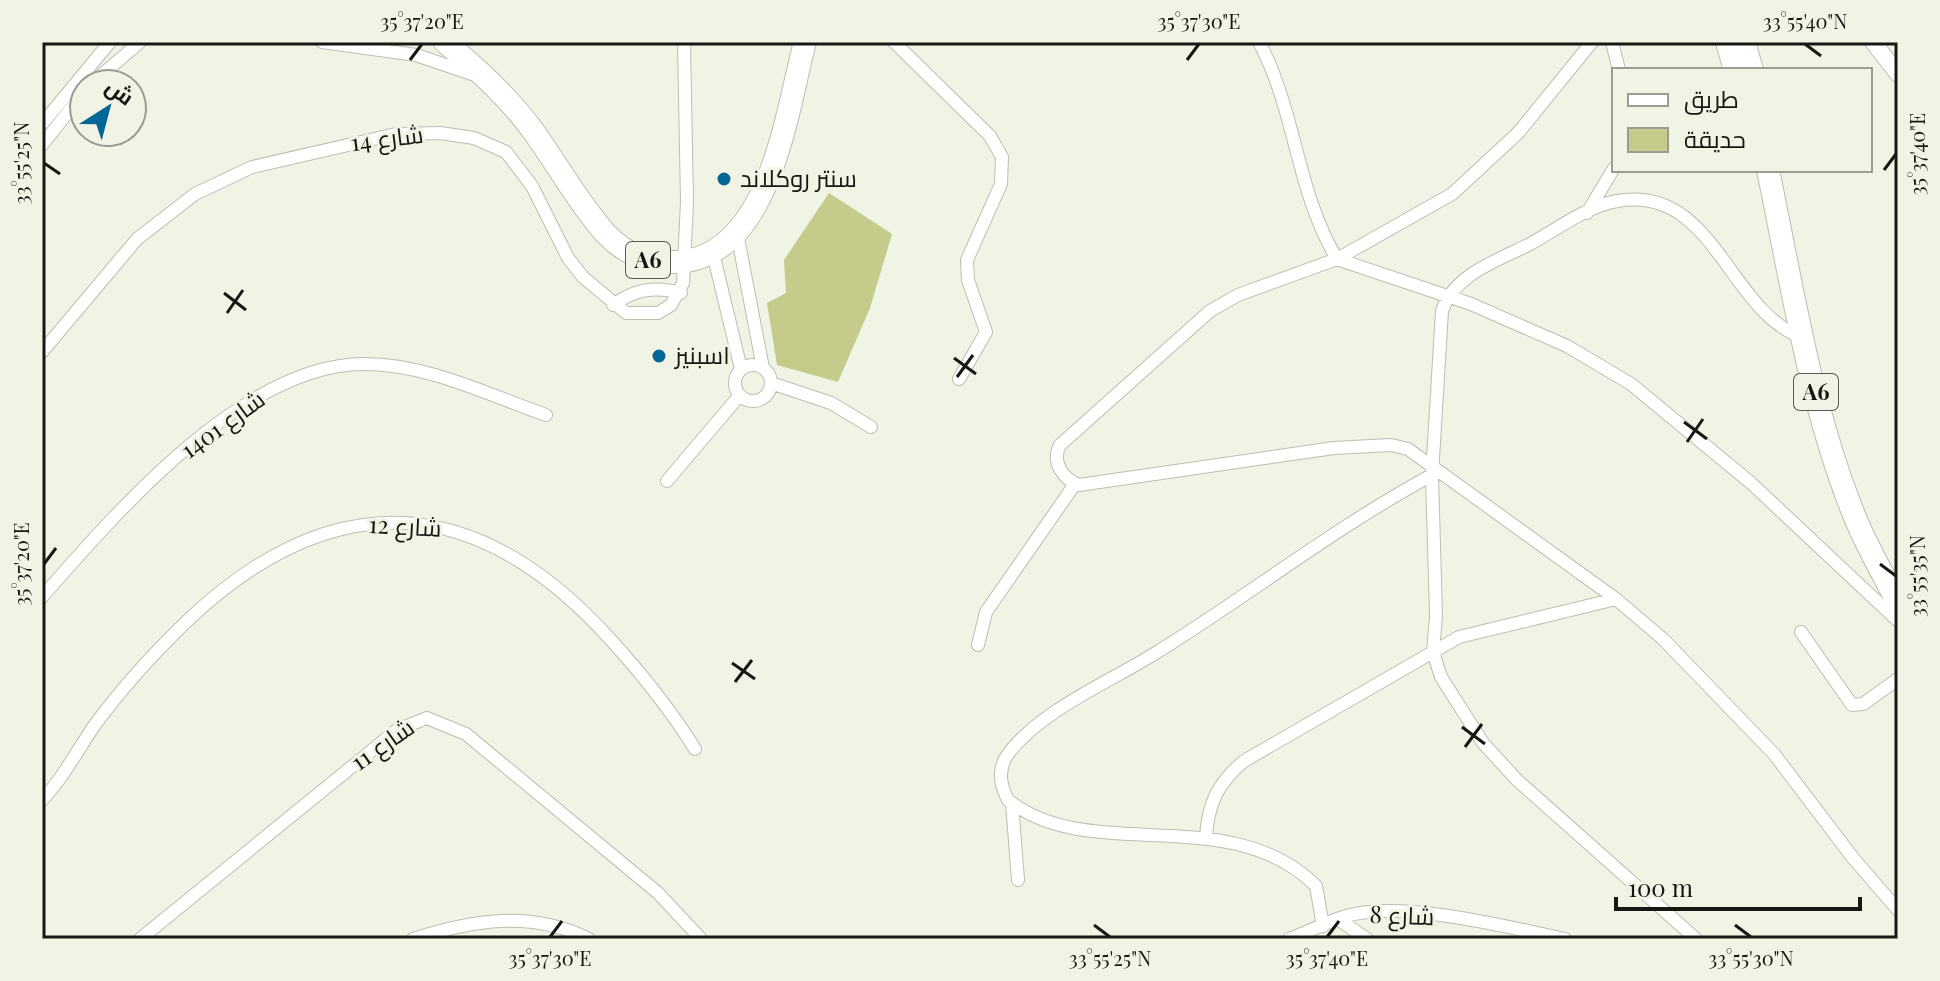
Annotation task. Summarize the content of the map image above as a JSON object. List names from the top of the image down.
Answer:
{
  "streets": {
    "highway": ["A6"],
    "street": [
      "شارع 14",
      "شارع 1401",
      "شارع 12",
      "شارع 11",
      "شارع 8"
    ]
  },
  "places": ["سنتر روكلاند", "اسبنيز"],
  "legend": ["طريق", "حديقة"],
  "scale_bar": "100 m",
  "north": "top right",
  "coordinates": [
    "35°37'20\"E",
    "35°37'30\"E",
    "33°55'40\"N",
    "35°37'40\"E",
    "33°55'25\"N",
    "33°55'35\"N",
    "33°55'30\"N"
  ]
}
